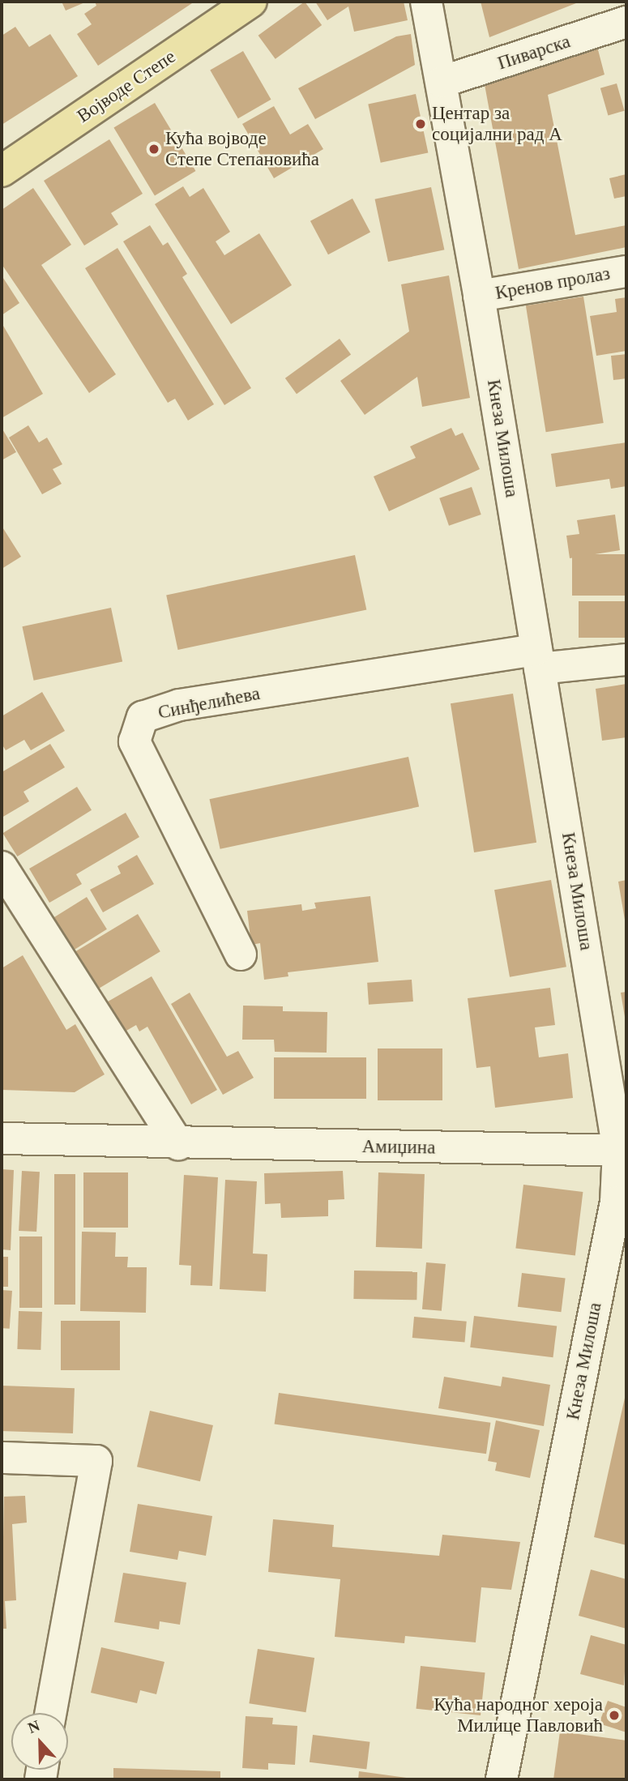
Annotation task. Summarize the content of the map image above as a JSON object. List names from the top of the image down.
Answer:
{
  "streets": {
    "main road": ["Војводе Степе"],
    "street": [
      "Пиварска",
      "Кренов пролаз",
      "Кнеза Милоша",
      "Синђелићева",
      "Амиџина"
    ]
  },
  "crossings": [
    ["Пиварска", "Кнеза Милоша"],
    ["Кренов пролаз", "Кнеза Милоша"],
    ["Кнеза Милоша", "Синђелићева"],
    ["Кнеза Милоша", "Амиџина"]
  ],
  "places": ["Центар за социјални рад А", "Кућа војводе Степе Степановића", "Кућа народног хероја Милице Павловић"],
  "north": "top"
}
